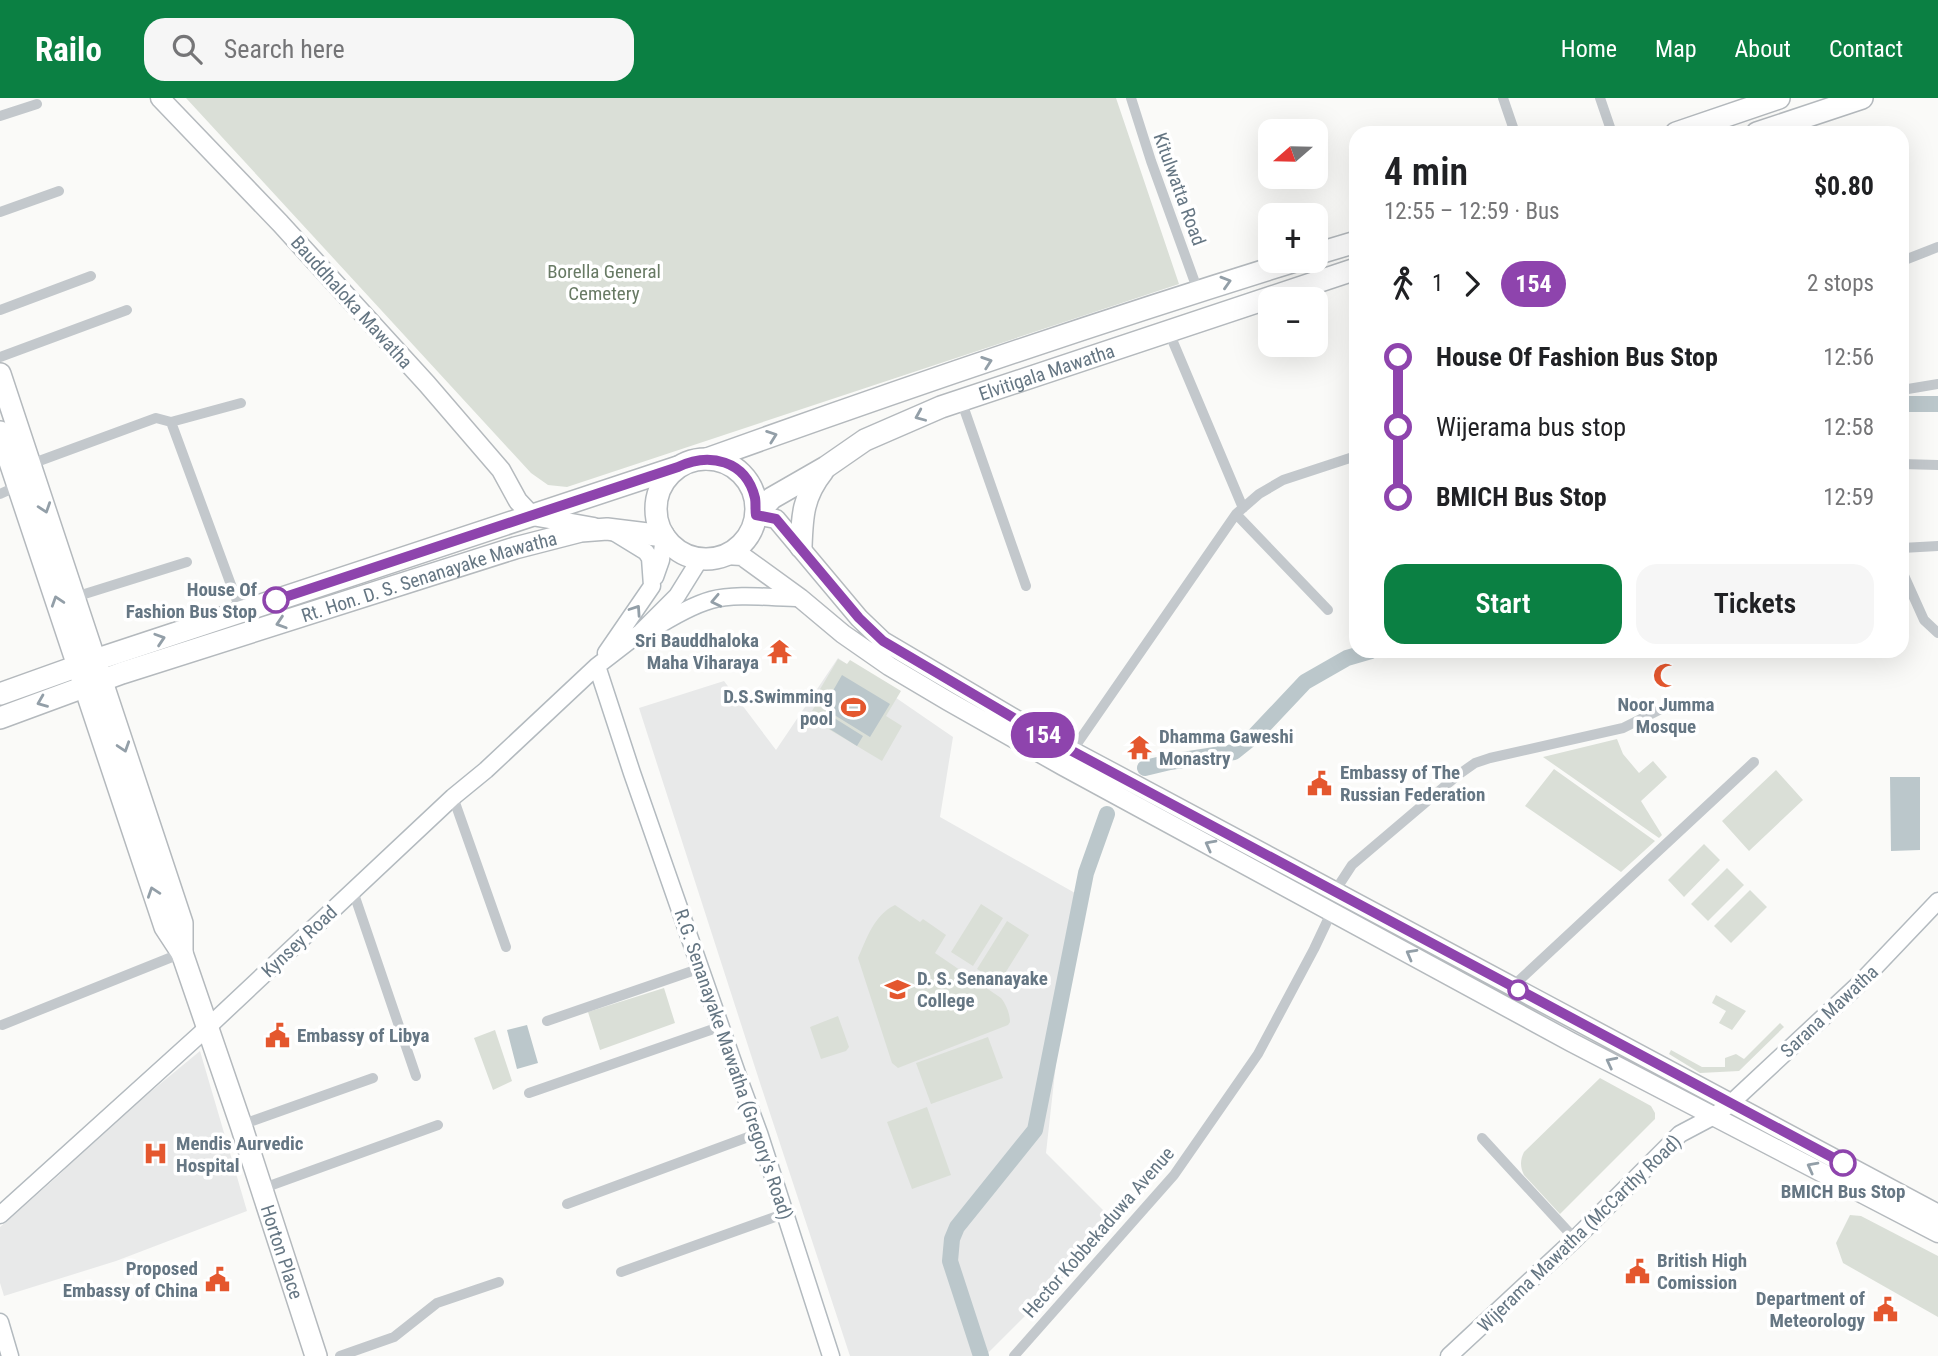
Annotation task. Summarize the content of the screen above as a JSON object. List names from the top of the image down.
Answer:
{
  "streets": {
    "highway": ["Elvitigala Mawatha", "Rt. Hon. D. S. Senanayake Mawatha", "Horton Place"],
    "main road": ["Bauddhaloka Mawatha"],
    "street": [
      "Kitulwatta Road",
      "Kynsey Road",
      "Sarana Mawatha",
      "R.G. Senanayake Mawatha (Gregory's Road)",
      "Hector Kobbekaduwa Avenue",
      "Wijerama Mawatha (McCarthy Road)"
    ]
  },
  "crossings": [
    ["Kitulwatta Road", "Elvitigala Mawatha"],
    ["Bauddhaloka Mawatha", "Rt. Hon. D. S. Senanayake Mawatha"],
    ["Elvitigala Mawatha", "Rt. Hon. D. S. Senanayake Mawatha"],
    ["Elvitigala Mawatha", "Kynsey Road"],
    ["Rt. Hon. D. S. Senanayake Mawatha", "Kynsey Road"],
    ["Rt. Hon. D. S. Senanayake Mawatha", "Horton Place"],
    ["Kynsey Road", "R.G. Senanayake Mawatha (Gregory's Road)"],
    ["Kynsey Road", "Horton Place"],
    ["Sarana Mawatha", "Wijerama Mawatha (McCarthy Road)"]
  ],
  "parks": ["Borella General Cemetery"],
  "places": {
    "other": ["House Of Fashion Bus Stop", "BMICH Bus Stop"],
    "temple": ["Sri Bauddhaloka Maha Viharaya", "Dhamma Gaweshi Monastry"],
    "mosque": ["Noor Jumma Mosque"],
    "sports": ["D.S.Swimming pool"],
    "public building": [
      "Embassy of The Russian Federation",
      "Embassy of Libya",
      "British High Comission",
      "Proposed Embassy of China",
      "Department of Meteorology"
    ],
    "school or university": ["D. S. Senanayake College"],
    "hospital": ["Mendis Aurvedic Hospital"]
  },
  "lines": ["bus line 154"],
  "north": "left",
  "page": {
    "header": "Railo",
    "search": "Search here",
    "nav": [
      "Home",
      "Map",
      "About",
      "Contact"
    ],
    "on_map": "154",
    "map_buttons": ["+", "−"],
    "heading": ["4 min", "12:55 – 12:59 · Bus", "$0.80"],
    "legs": ["1", "154", "2 stops"],
    "list": [
      {
        "name": "House Of Fashion Bus Stop",
        "value": "12:56"
      },
      {
        "name": "Wijerama bus stop",
        "value": "12:58"
      },
      {
        "name": "BMICH Bus Stop",
        "value": "12:59"
      }
    ],
    "buttons": ["Start", "Tickets"]
  }
}
